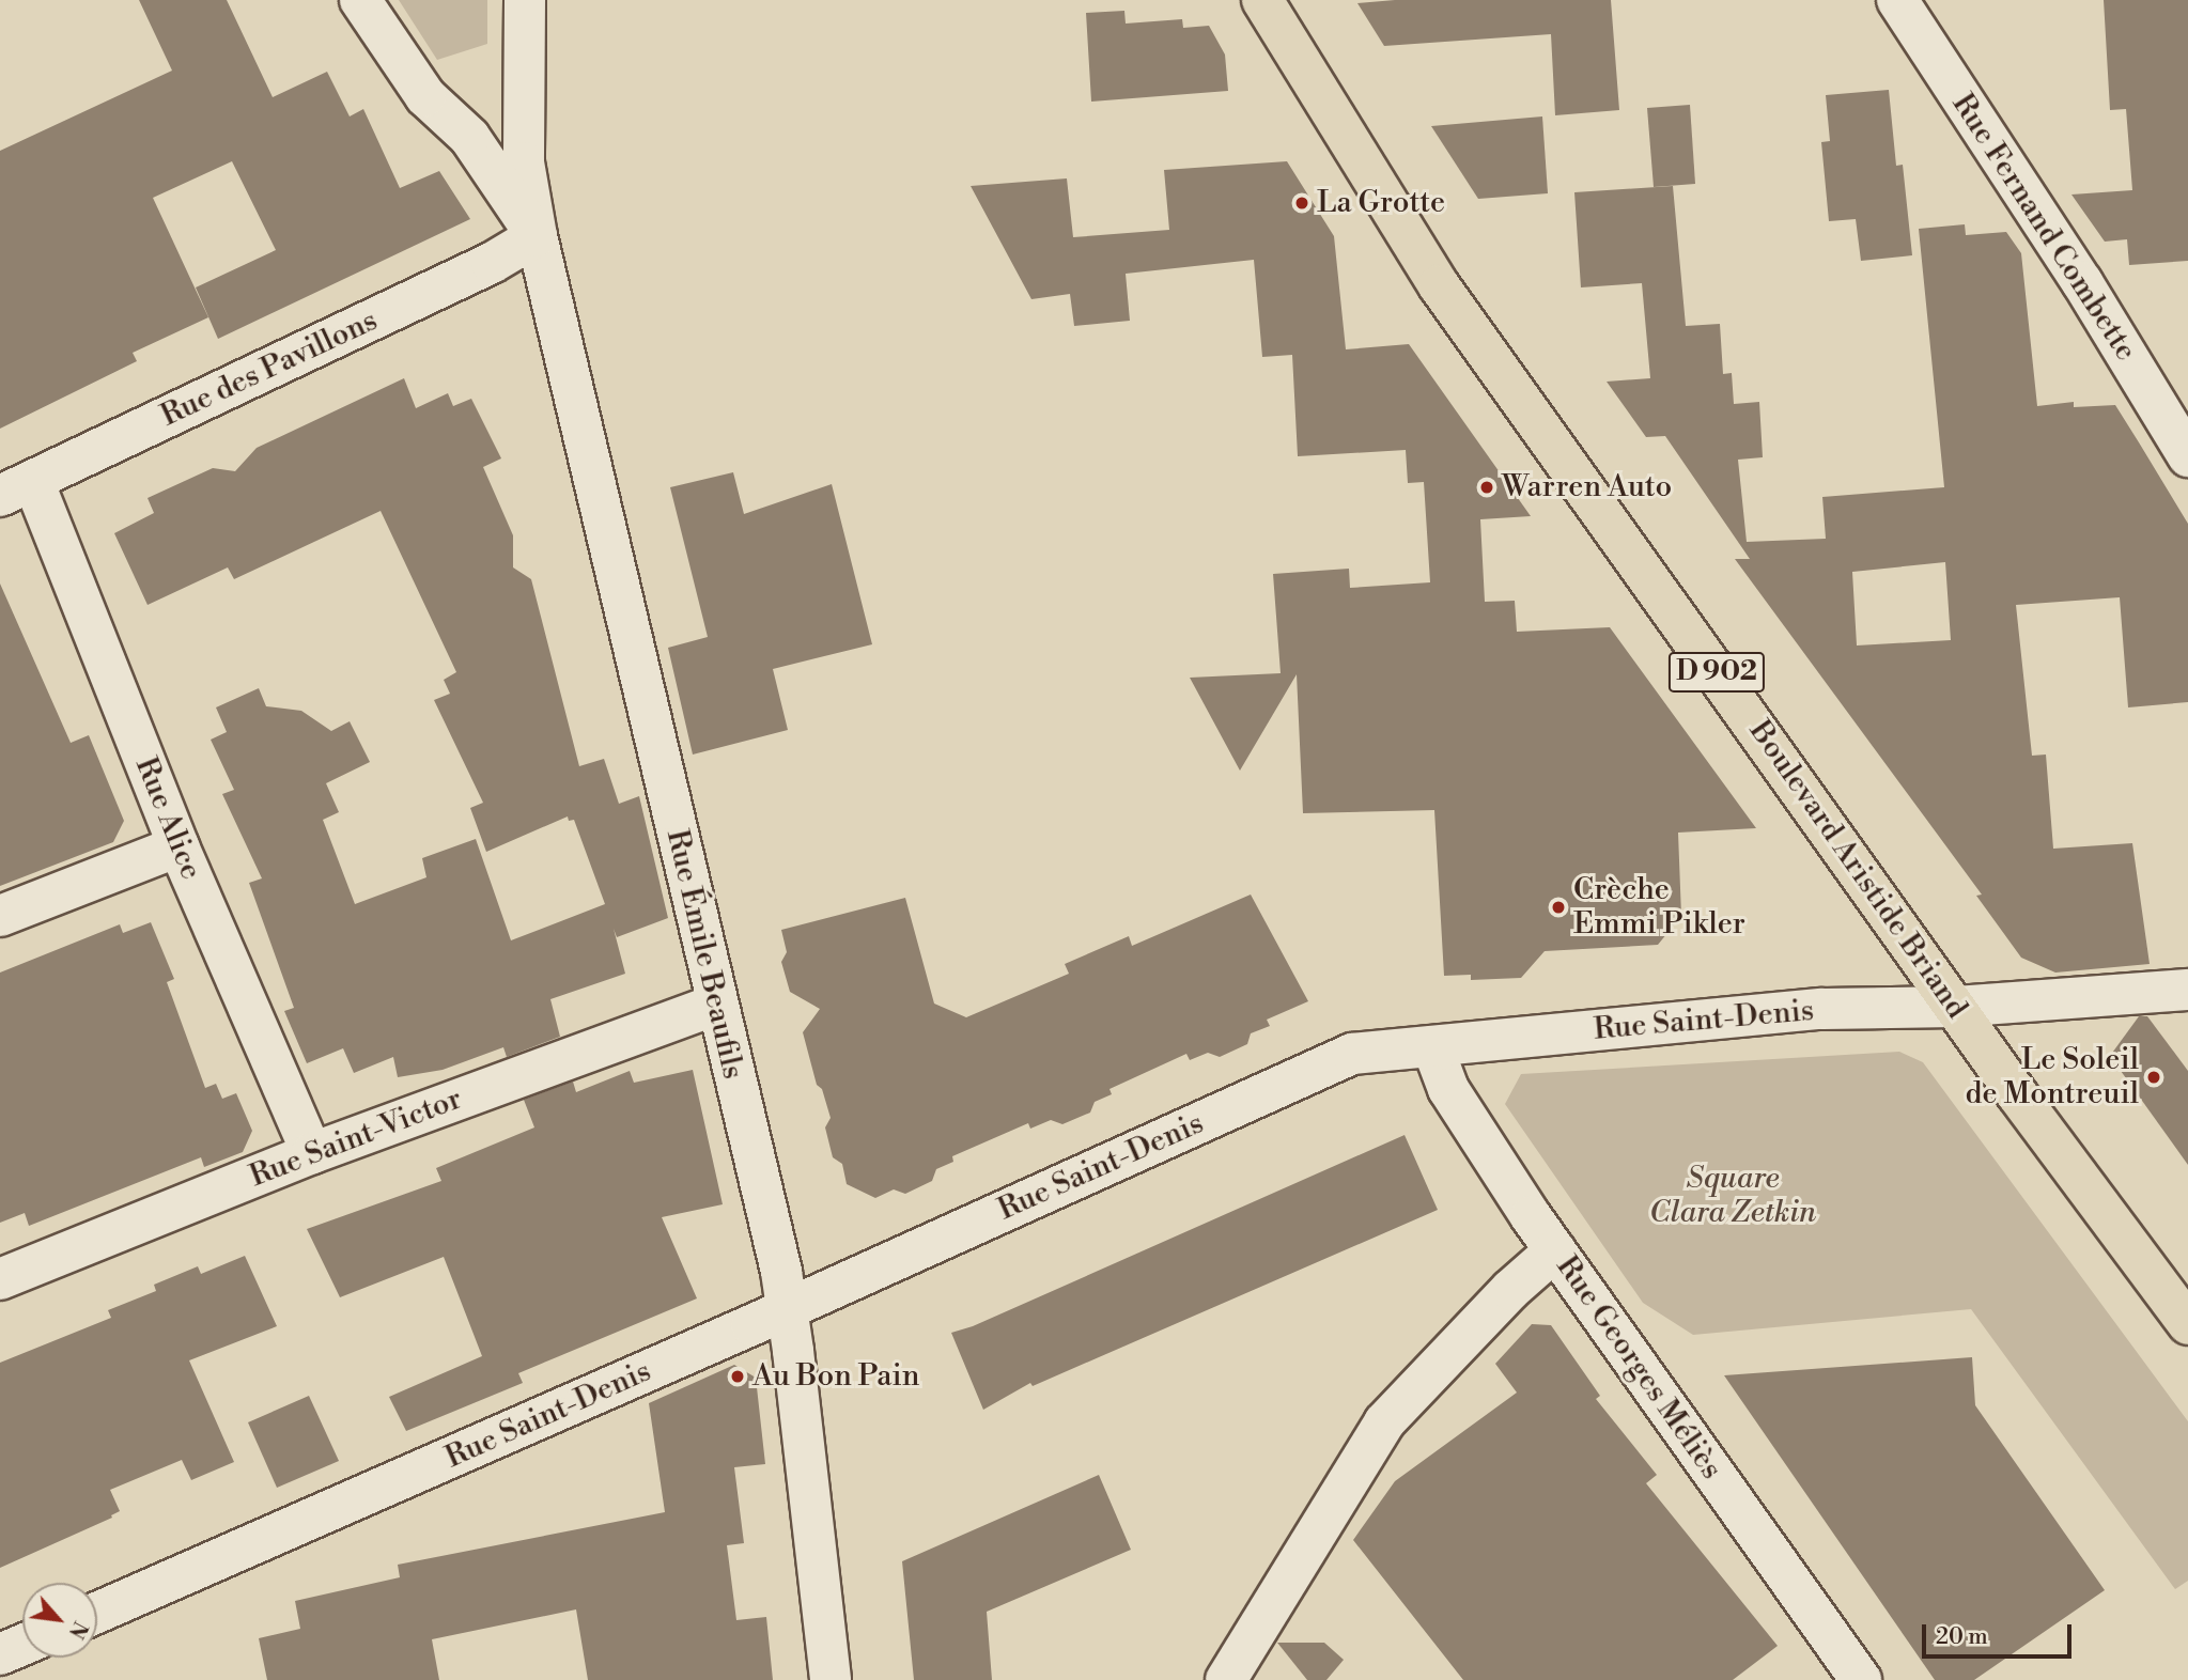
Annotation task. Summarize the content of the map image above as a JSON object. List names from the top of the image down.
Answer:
{
  "streets": {
    "main road": ["D 902", "Boulevard Aristide Briand"],
    "street": [
      "Rue Fernand Combette",
      "Rue des Pavillons",
      "Rue Alice",
      "Rue Émile Beaufils",
      "Rue Saint-Denis",
      "Rue Saint-Victor",
      "Rue Georges Méliès"
    ]
  },
  "crossings": [
    ["Rue des Pavillons", "Rue Alice"],
    ["Rue des Pavillons", "Rue Émile Beaufils"],
    ["Rue Alice", "Rue Saint-Victor"],
    ["Boulevard Aristide Briand", "Rue Saint-Denis"],
    ["Rue Émile Beaufils", "Rue Saint-Denis"],
    ["Rue Émile Beaufils", "Rue Saint-Victor"],
    ["Rue Saint-Denis", "Rue Georges Méliès"]
  ],
  "parks": ["Square Clara Zetkin"],
  "places": [
    "La Grotte",
    "Warren Auto",
    "Crèche Emmi Pikler",
    "Le Soleil de Montreuil",
    "Au Bon Pain"
  ],
  "scale_bar": "20 m",
  "north": "bottom right"
}
